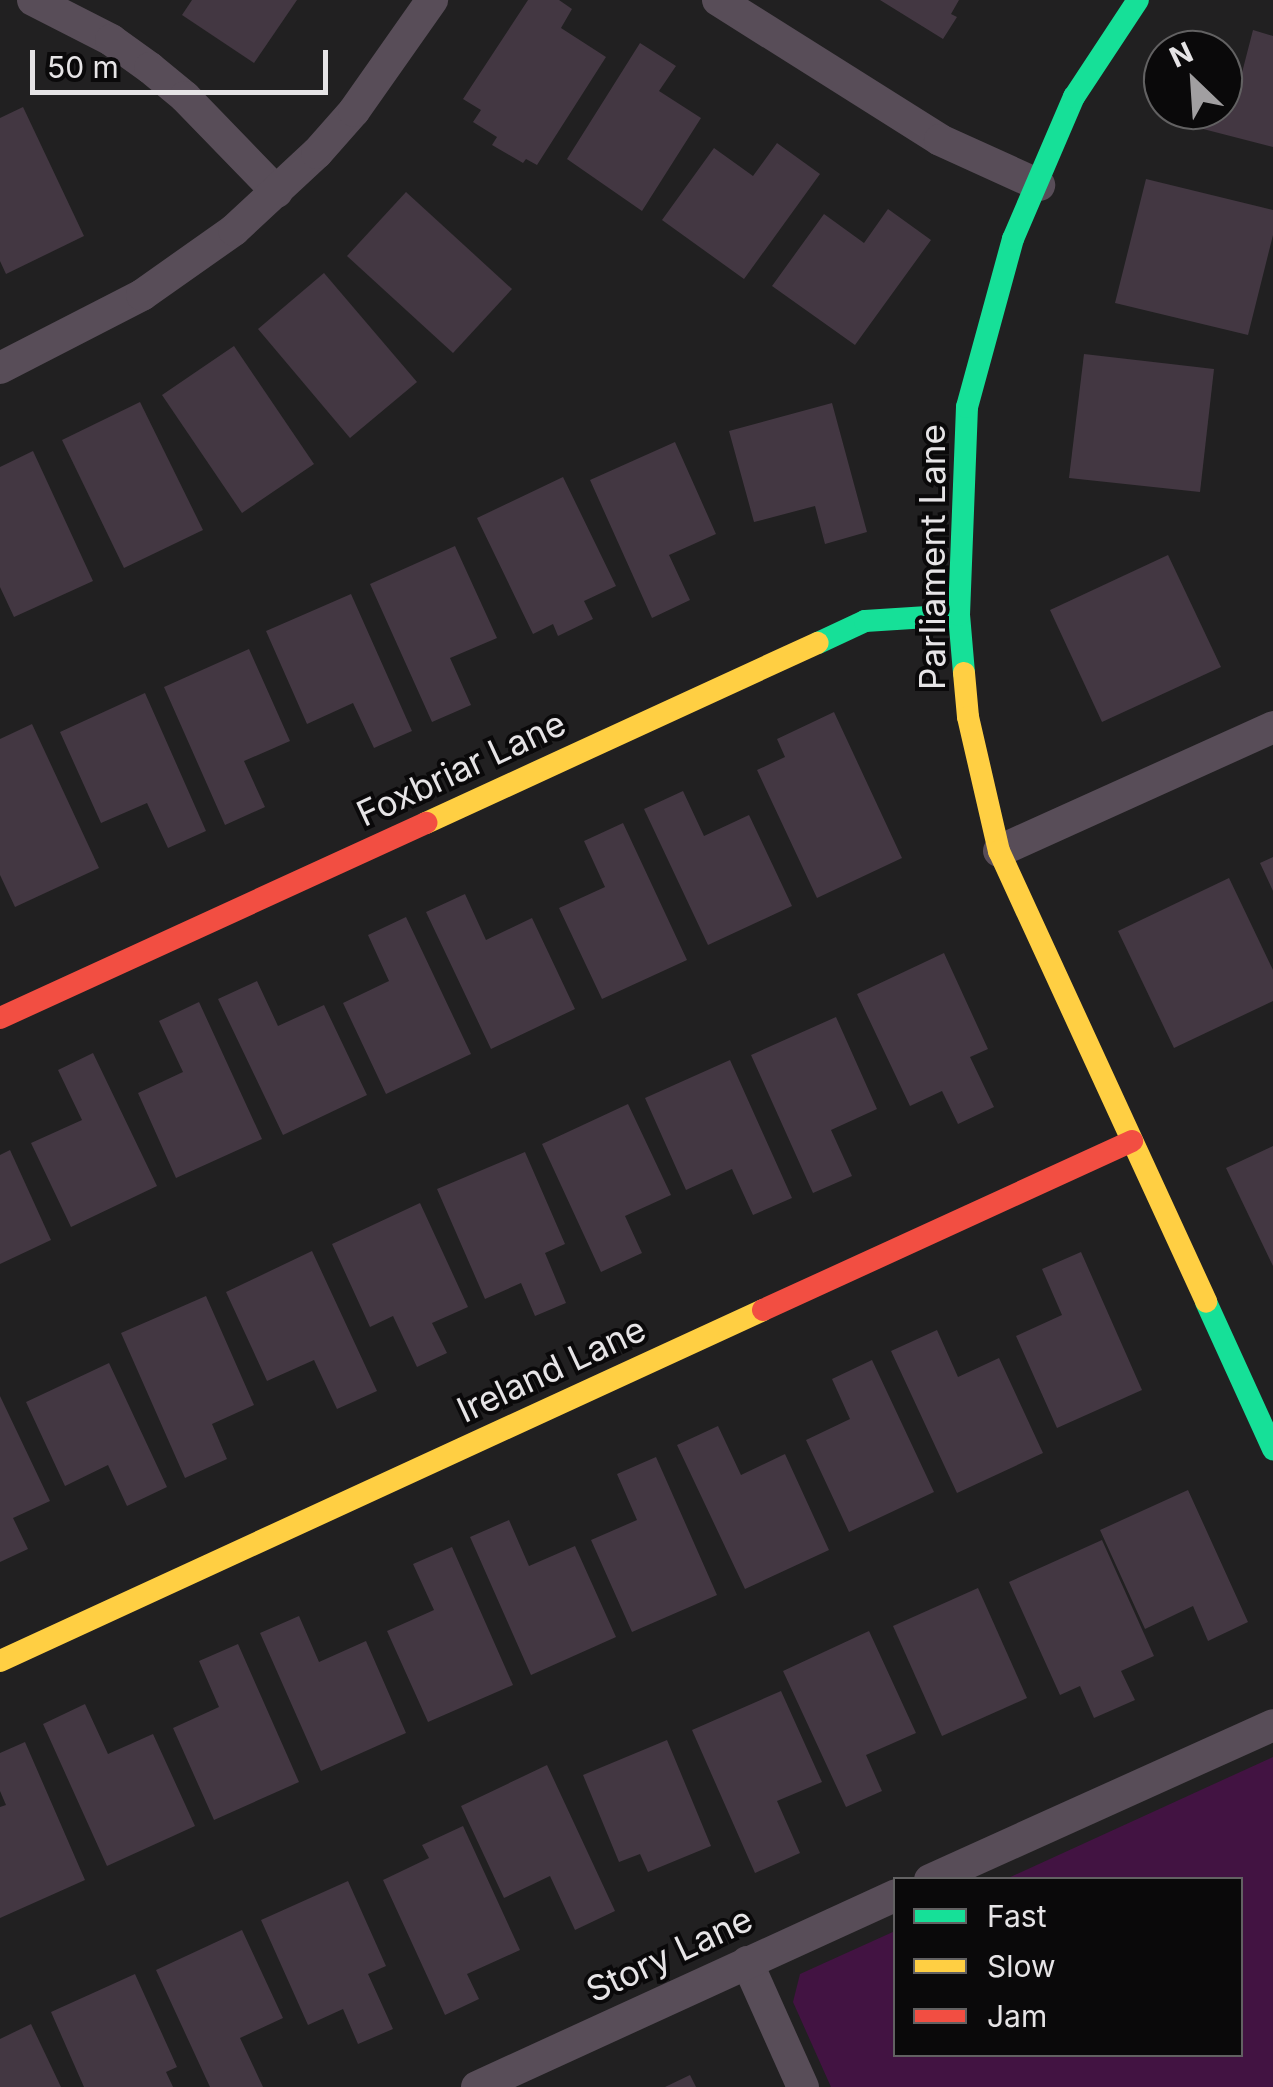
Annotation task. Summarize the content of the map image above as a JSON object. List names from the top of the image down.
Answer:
{
  "streets": {
    "street": [
      "Parliament Lane",
      "Foxbriar Lane",
      "Ireland Lane",
      "Story Lane"
    ]
  },
  "crossings": [
    ["Parliament Lane", "Foxbriar Lane"],
    ["Parliament Lane", "Ireland Lane"]
  ],
  "legend": ["Fast", "Slow", "Jam"],
  "scale_bar": "50 m",
  "north": "top left"
}
